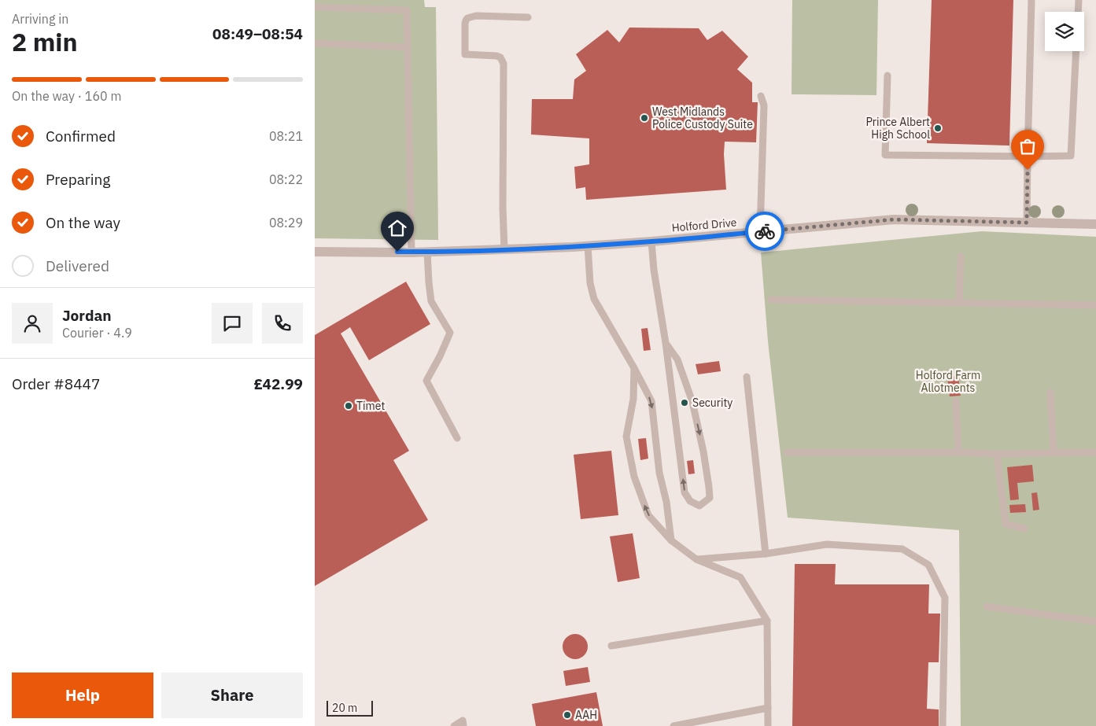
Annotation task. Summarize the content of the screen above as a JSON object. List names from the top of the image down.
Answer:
{
  "streets": {
    "street": ["Holford Drive"]
  },
  "parks": ["Holford Farm Allotments"],
  "places": [
    "West Midlands Police Custody Suite",
    "Prince Albert High School",
    "Security",
    "Timet",
    "AAH"
  ],
  "scale_bar": "20 m",
  "page": {
    "heading": ["2 min", "Arriving in", "08:49–08:54"],
    "panel": [
      "Jordan",
      "Courier · 4.9",
      "Order #8447",
      "£42.99"
    ],
    "bar": "On the way · 160 m",
    "list": [
      ["Confirmed", "08:21"],
      ["Preparing", "08:22"],
      ["On the way", "08:29"],
      "Delivered"
    ],
    "buttons": ["Help", "Share"],
    "scale": "20 m"
  }
}
